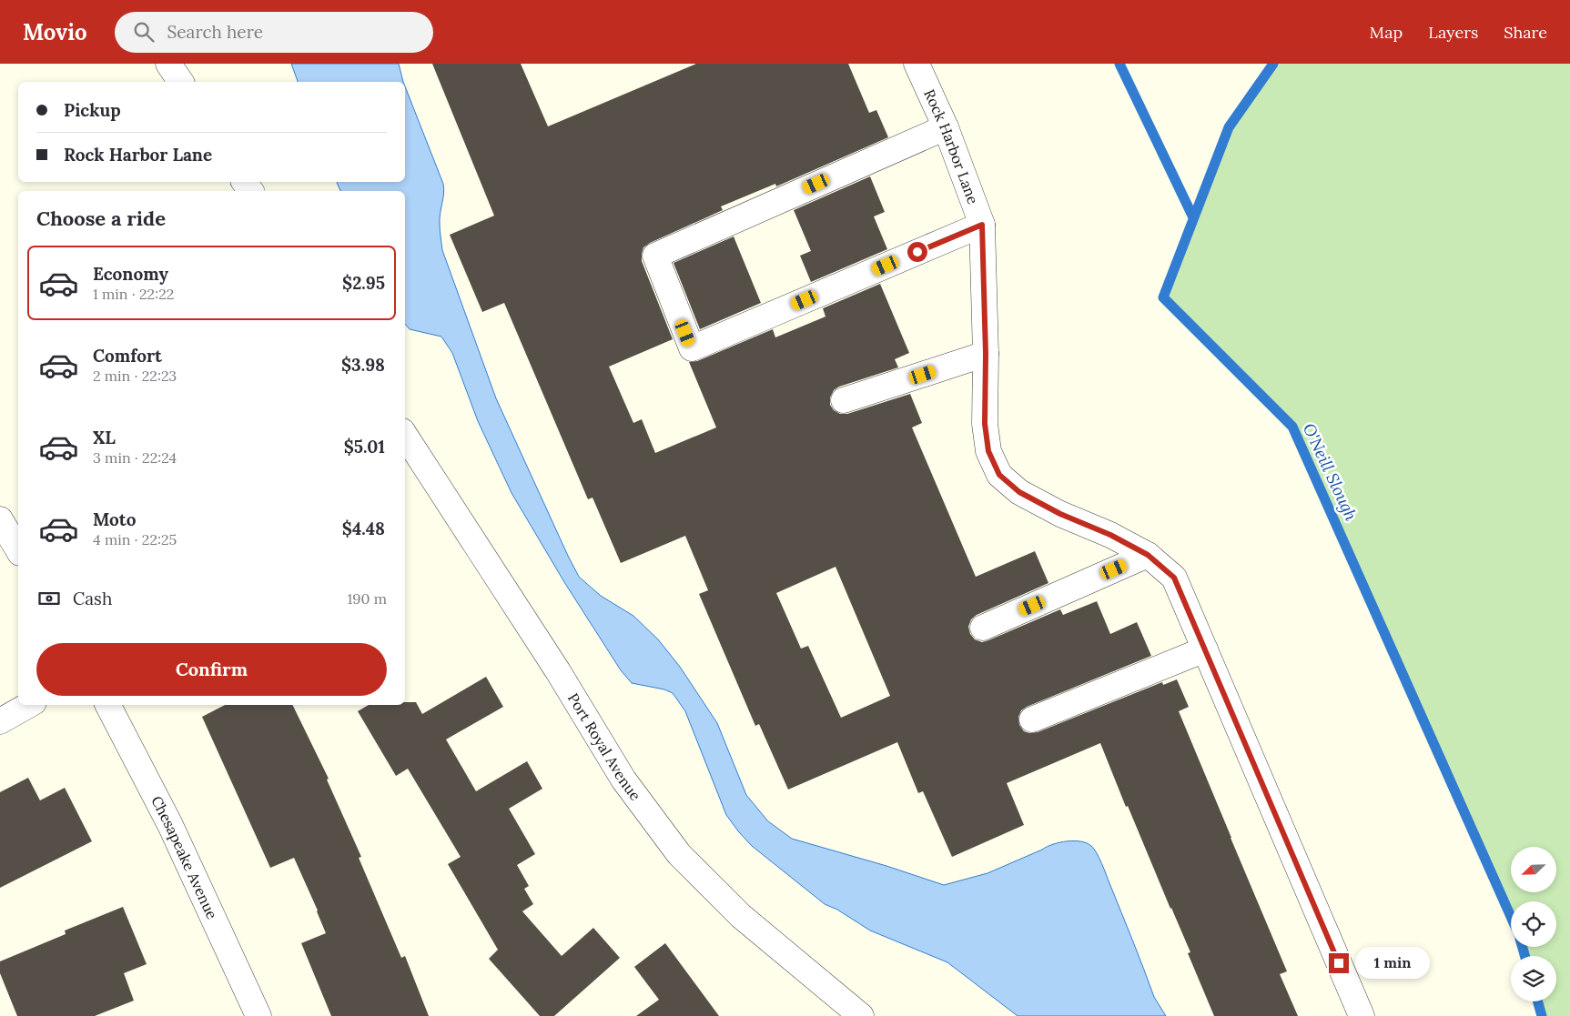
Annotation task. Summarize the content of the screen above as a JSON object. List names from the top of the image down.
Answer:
{
  "streets": {
    "street": ["Rock Harbor Lane", "Port Royal Avenue", "Chesapeake Avenue"]
  },
  "water": ["O'Neill Slough"],
  "north": "bottom left",
  "page": {
    "header": "Movio",
    "search": "Search here",
    "nav": ["Map", "Layers", "Share"],
    "banner": ["Pickup", "Rock Harbor Lane"],
    "heading": "Choose a ride",
    "list": [
      {
        "name": "Economy",
        "note": "1 min · 22:22",
        "value": "$2.95"
      },
      {
        "name": "Comfort",
        "note": "2 min · 22:23",
        "value": "$3.98"
      },
      {
        "name": "XL",
        "note": "3 min · 22:24",
        "value": "$5.01"
      },
      {
        "name": "Moto",
        "note": "4 min · 22:25",
        "value": "$4.48"
      }
    ],
    "pay": ["Cash", "190 m"],
    "buttons": "Confirm",
    "bubble": "1 min"
  }
}
